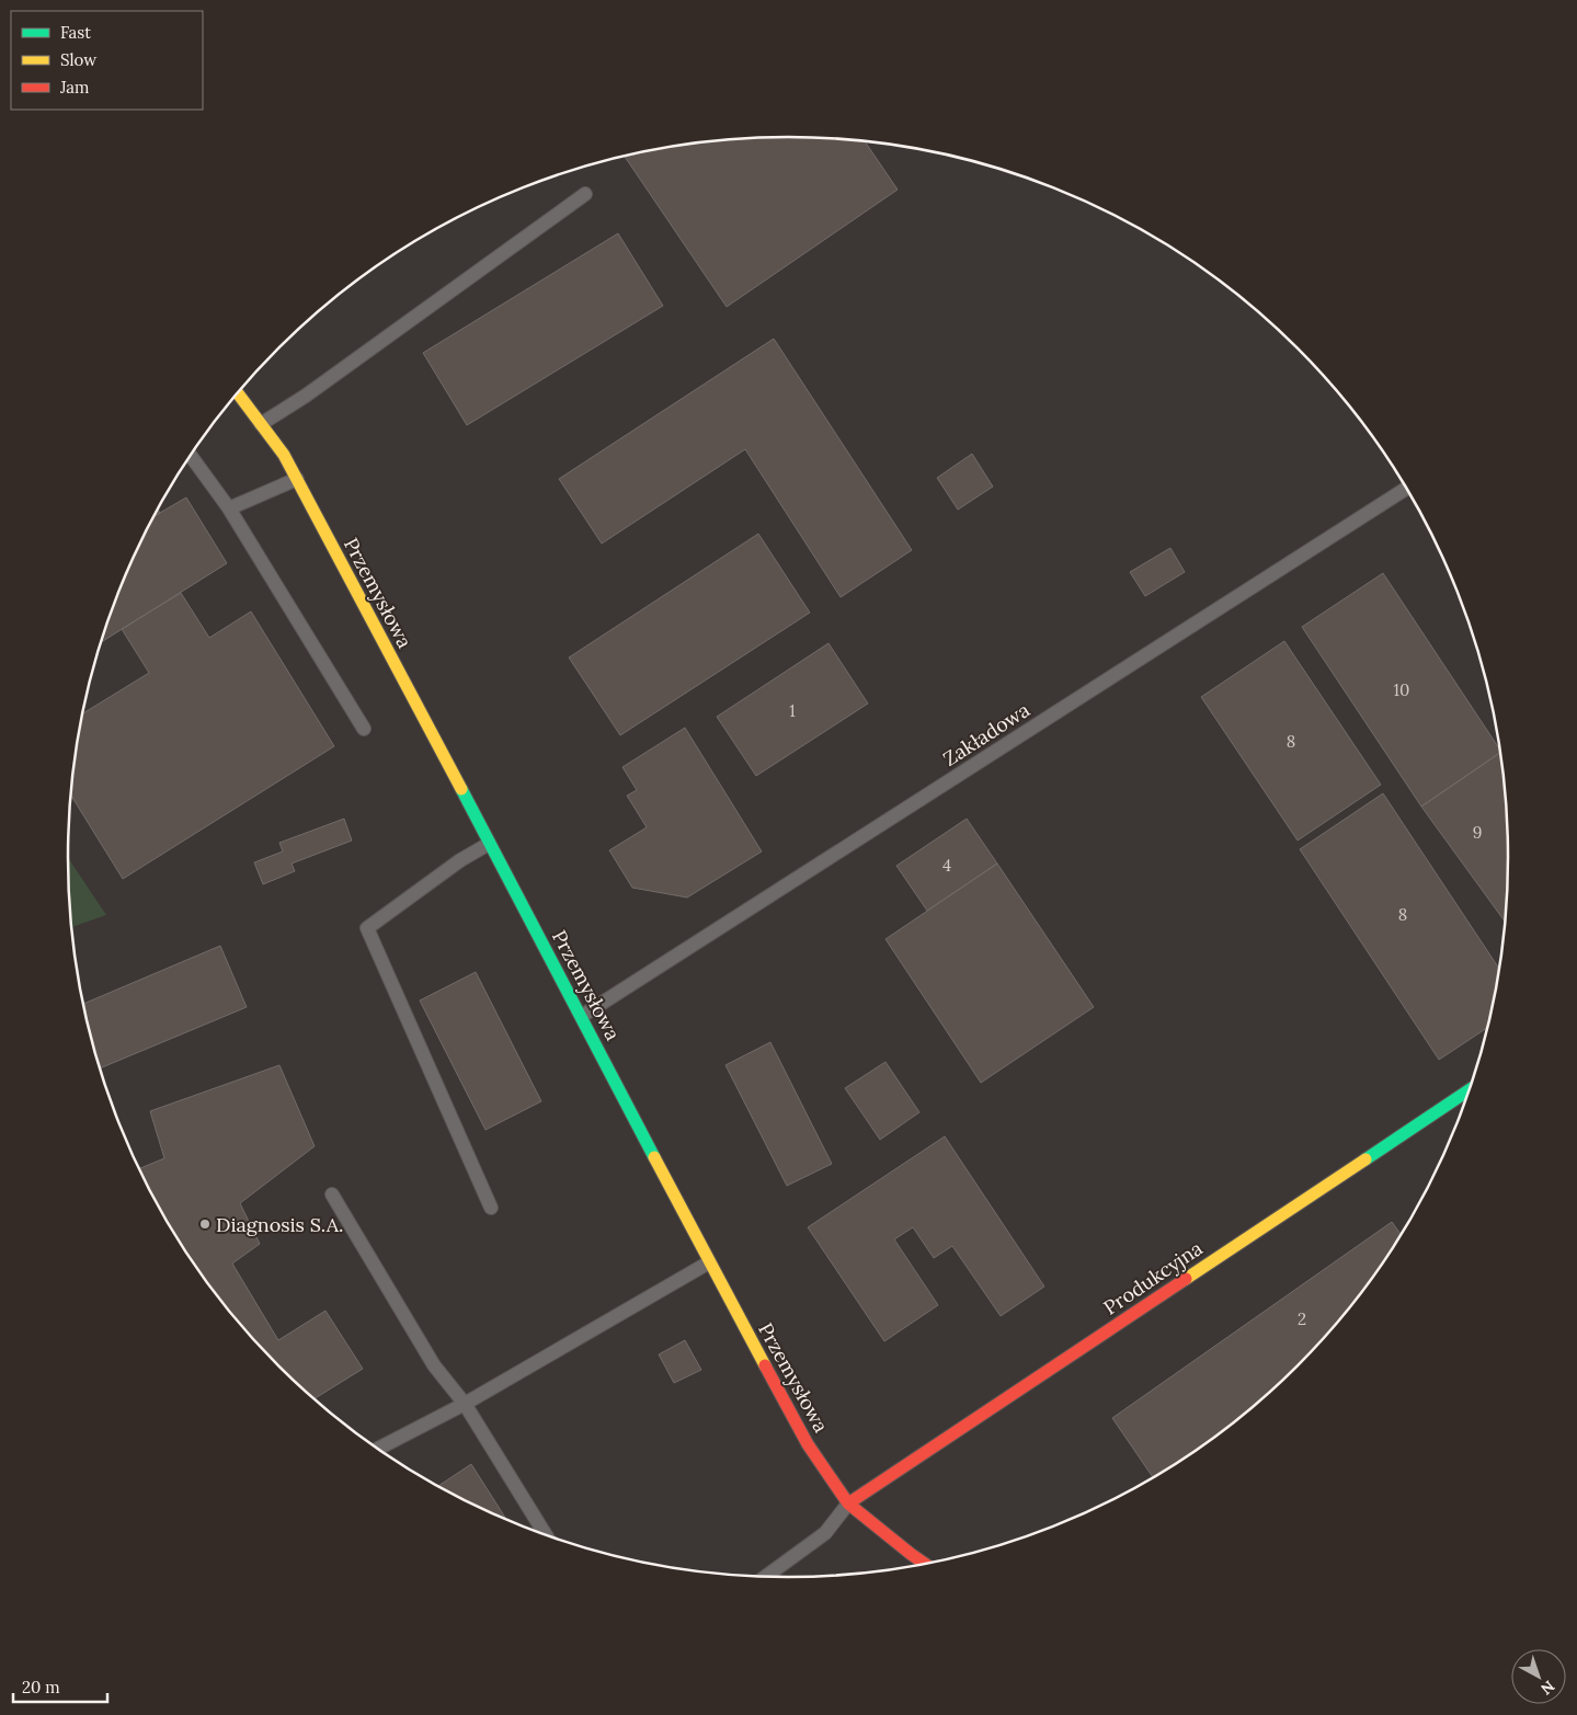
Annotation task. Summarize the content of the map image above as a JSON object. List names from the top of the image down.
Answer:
{
  "streets": {
    "street": ["Przemysłowa", "Produkcyjna"],
    "lane": ["Zakładowa"]
  },
  "crossings": [
    ["Przemysłowa", "Zakładowa"],
    ["Przemysłowa", "Produkcyjna"]
  ],
  "places": ["Diagnosis S.A."],
  "house_numbers": [
    "10",
    "1",
    "8",
    "9",
    "4",
    "8",
    "2"
  ],
  "legend": ["Fast", "Slow", "Jam"],
  "scale_bar": "20 m",
  "north": "bottom right"
}
